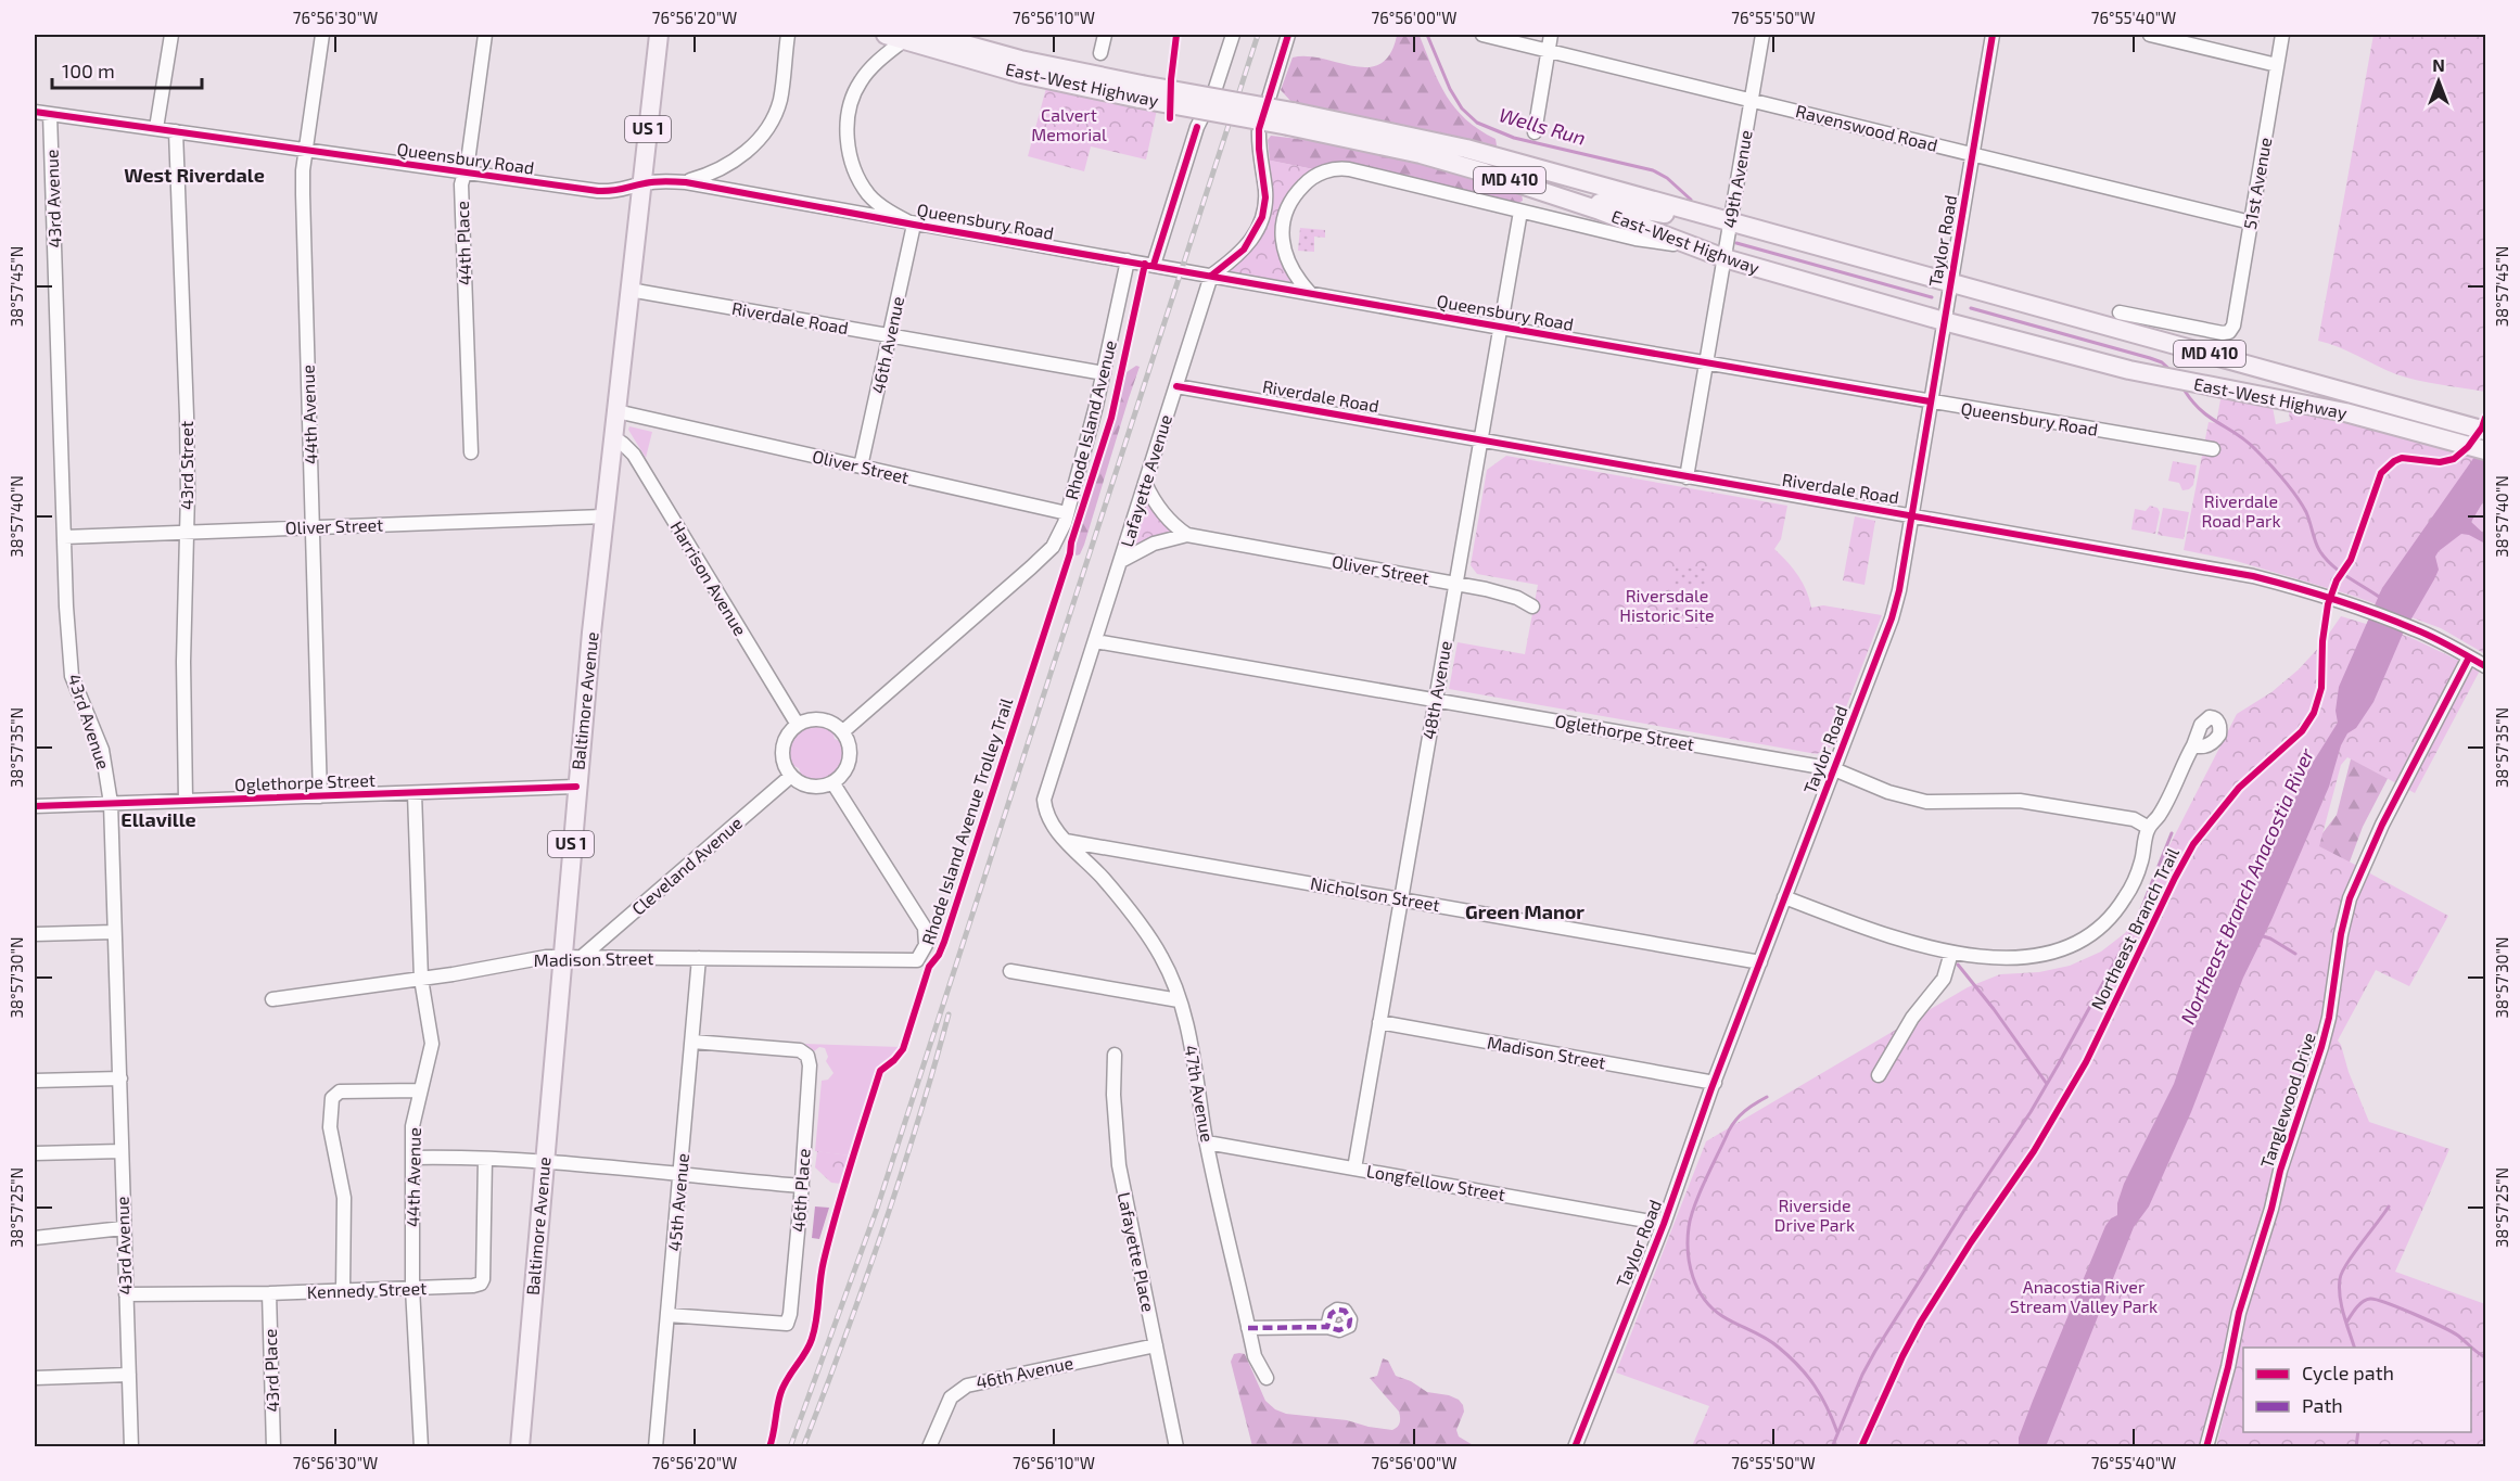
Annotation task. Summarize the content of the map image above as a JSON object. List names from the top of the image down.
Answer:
{
  "streets": {
    "main road": [
      "East-West Highway",
      "US 1",
      "MD 410",
      "Baltimore Avenue"
    ],
    "street": [
      "Ravenswood Road",
      "Queensbury Road",
      "49th Avenue",
      "51st Avenue",
      "43rd Avenue",
      "Taylor Road",
      "44th Place",
      "Riverdale Road",
      "46th Avenue",
      "44th Avenue",
      "Rhode Island Avenue",
      "43rd Street",
      "Oliver Street",
      "Lafayette Avenue",
      "Harrison Avenue",
      "48th Avenue",
      "Oglethorpe Street",
      "Cleveland Avenue",
      "Nicholson Street",
      "Madison Street",
      "47th Avenue",
      "Tanglewood Drive",
      "Longfellow Street",
      "46th Place",
      "45th Avenue",
      "Lafayette Place",
      "Kennedy Street",
      "43rd Place"
    ],
    "cycle path": ["Rhode Island Avenue Trolley Trail", "Northeast Branch Trail"]
  },
  "crossings": [
    ["East-West Highway", "49th Avenue"],
    ["East-West Highway", "Taylor Road"],
    ["Ravenswood Road", "49th Avenue"],
    ["Ravenswood Road", "51st Avenue"],
    ["Ravenswood Road", "Taylor Road"],
    ["Queensbury Road", "49th Avenue"],
    ["Queensbury Road", "43rd Avenue"],
    ["Queensbury Road", "Taylor Road"],
    ["Queensbury Road", "44th Place"],
    ["Queensbury Road", "46th Avenue"],
    ["Queensbury Road", "44th Avenue"],
    ["Queensbury Road", "Rhode Island Avenue"],
    ["Queensbury Road", "43rd Street"],
    ["Queensbury Road", "Lafayette Avenue"],
    ["Queensbury Road", "48th Avenue"],
    ["Queensbury Road", "Baltimore Avenue"],
    ["49th Avenue", "Riverdale Road"],
    ["43rd Avenue", "Oliver Street"],
    ["43rd Avenue", "Oglethorpe Street"],
    ["43rd Avenue", "Kennedy Street"],
    ["Taylor Road", "Riverdale Road"],
    ["Taylor Road", "Oglethorpe Street"],
    ["Taylor Road", "Nicholson Street"],
    ["Taylor Road", "Madison Street"],
    ["Taylor Road", "Longfellow Street"],
    ["Riverdale Road", "46th Avenue"],
    ["Riverdale Road", "Rhode Island Avenue"],
    ["Riverdale Road", "Lafayette Avenue"],
    ["Riverdale Road", "48th Avenue"],
    ["Riverdale Road", "Baltimore Avenue"],
    ["Riverdale Road", "Tanglewood Drive"],
    ["46th Avenue", "Oliver Street"],
    ["46th Avenue", "Lafayette Place"],
    ["44th Avenue", "Oliver Street"],
    ["44th Avenue", "Oglethorpe Street"],
    ["44th Avenue", "Madison Street"],
    ["44th Avenue", "Kennedy Street"],
    ["Rhode Island Avenue", "Oliver Street"],
    ["Rhode Island Avenue", "Harrison Avenue"],
    ["Rhode Island Avenue", "Cleveland Avenue"],
    ["Rhode Island Avenue", "Madison Street"],
    ["43rd Street", "Oliver Street"],
    ["43rd Street", "Oglethorpe Street"],
    ["Oliver Street", "Lafayette Avenue"],
    ["Oliver Street", "48th Avenue"],
    ["Oliver Street", "Baltimore Avenue"],
    ["Lafayette Avenue", "Oglethorpe Street"],
    ["Lafayette Avenue", "Nicholson Street"],
    ["Lafayette Avenue", "47th Avenue"],
    ["Harrison Avenue", "Baltimore Avenue"],
    ["Harrison Avenue", "Cleveland Avenue"],
    ["Harrison Avenue", "Madison Street"],
    ["48th Avenue", "Oglethorpe Street"],
    ["48th Avenue", "Nicholson Street"],
    ["48th Avenue", "Madison Street"],
    ["48th Avenue", "Longfellow Street"],
    ["Baltimore Avenue", "Oglethorpe Street"],
    ["Baltimore Avenue", "Madison Street"],
    ["Cleveland Avenue", "Madison Street"],
    ["Nicholson Street", "47th Avenue"],
    ["Madison Street", "45th Avenue"],
    ["47th Avenue", "Longfellow Street"],
    ["46th Place", "45th Avenue"],
    ["Kennedy Street", "43rd Place"]
  ],
  "districts": ["West Riverdale", "Ellaville", "Green Manor"],
  "water": ["Wells Run", "Northeast Branch Anacostia River"],
  "parks": [
    "Calvert Memorial",
    "Riverdale Road Park",
    "Riversdale Historic Site",
    "Riverside Drive Park",
    "Anacostia River Stream Valley Park"
  ],
  "legend": ["Cycle path", "Path"],
  "scale_bar": "100 m",
  "north": "top",
  "coordinates": [
    "76°56'30\"W",
    "76°56'20\"W",
    "76°56'10\"W",
    "76°56'00\"W",
    "76°55'50\"W",
    "76°55'40\"W",
    "38°57'45\"N",
    "38°57'40\"N",
    "38°57'35\"N",
    "38°57'30\"N",
    "38°57'25\"N"
  ]
}
